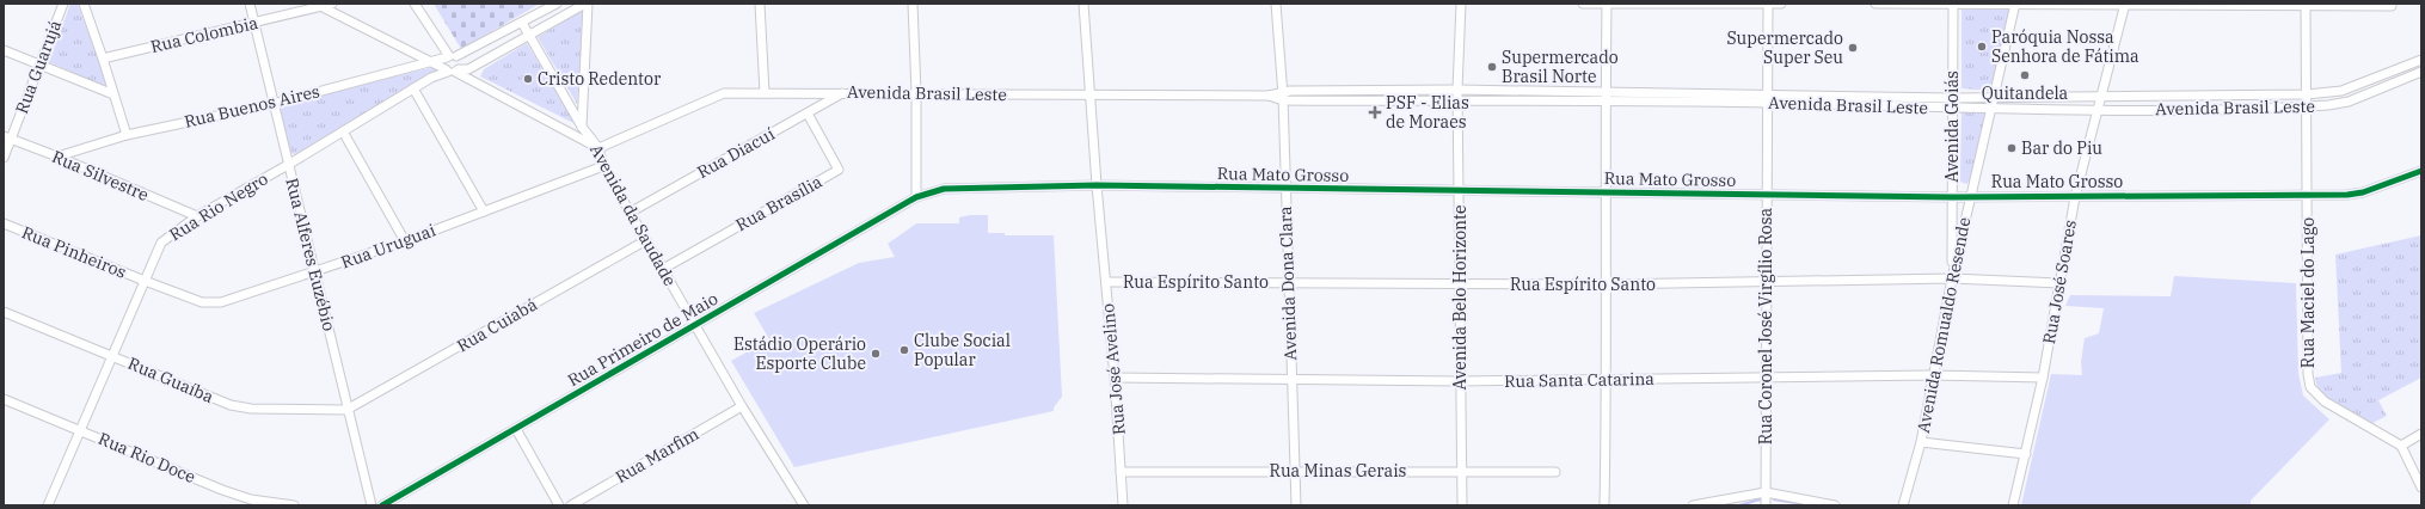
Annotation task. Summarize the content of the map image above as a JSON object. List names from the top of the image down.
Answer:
{
  "streets": {
    "street": [
      "Rua Colombia",
      "Rua Guarujá",
      "Avenida Brasil Leste",
      "Rua Buenos Aires",
      "Avenida Goiás",
      "Rua Diacuí",
      "Rua Mato Grosso",
      "Rua Silvestre",
      "Rua Brasília",
      "Rua Rio Negro",
      "Avenida da Saudade",
      "Rua Uruguai",
      "Rua Pinheiros",
      "Rua Alferes Euzébio",
      "Rua Espírito Santo",
      "Rua José Soares",
      "Avenida Dona Clara",
      "Rua Maciel do Lago",
      "Avenida Belo Horizonte",
      "Rua Cuiabá",
      "Avenida Romualdo Resende",
      "Rua Coronel José Virgílio Rosa",
      "Rua Primeiro de Maio",
      "Rua José Avelino",
      "Rua Guaíba",
      "Rua Santa Catarina",
      "Rua Marfim",
      "Rua Rio Doce",
      "Rua Minas Gerais"
    ]
  },
  "crossings": [
    ["Rua Colombia", "Rua Alferes Euzébio"],
    ["Rua Guarujá", "Rua Silvestre"],
    ["Avenida Brasil Leste", "Avenida Goiás"],
    ["Avenida Brasil Leste", "Rua Diacuí"],
    ["Avenida Brasil Leste", "Avenida da Saudade"],
    ["Avenida Brasil Leste", "Rua José Soares"],
    ["Avenida Brasil Leste", "Avenida Dona Clara"],
    ["Avenida Brasil Leste", "Rua Maciel do Lago"],
    ["Avenida Brasil Leste", "Avenida Belo Horizonte"],
    ["Avenida Brasil Leste", "Avenida Romualdo Resende"],
    ["Avenida Brasil Leste", "Rua Coronel José Virgílio Rosa"],
    ["Avenida Brasil Leste", "Rua José Avelino"],
    ["Rua Buenos Aires", "Rua Silvestre"],
    ["Rua Buenos Aires", "Rua Alferes Euzébio"],
    ["Avenida Goiás", "Rua Mato Grosso"],
    ["Avenida Goiás", "Rua Espírito Santo"],
    ["Avenida Goiás", "Avenida Romualdo Resende"],
    ["Rua Diacuí", "Rua Brasília"],
    ["Rua Diacuí", "Avenida da Saudade"],
    ["Rua Mato Grosso", "Rua José Soares"],
    ["Rua Mato Grosso", "Avenida Dona Clara"],
    ["Rua Mato Grosso", "Rua Maciel do Lago"],
    ["Rua Mato Grosso", "Avenida Belo Horizonte"],
    ["Rua Mato Grosso", "Avenida Romualdo Resende"],
    ["Rua Mato Grosso", "Rua Coronel José Virgílio Rosa"],
    ["Rua Mato Grosso", "Rua Primeiro de Maio"],
    ["Rua Mato Grosso", "Rua José Avelino"],
    ["Rua Silvestre", "Rua Rio Negro"],
    ["Rua Brasília", "Avenida da Saudade"],
    ["Rua Rio Negro", "Avenida da Saudade"],
    ["Rua Rio Negro", "Rua Uruguai"],
    ["Rua Rio Negro", "Rua Pinheiros"],
    ["Rua Rio Negro", "Rua Alferes Euzébio"],
    ["Rua Rio Negro", "Rua Guaíba"],
    ["Rua Rio Negro", "Rua Rio Doce"],
    ["Avenida da Saudade", "Rua Uruguai"],
    ["Avenida da Saudade", "Rua Cuiabá"],
    ["Avenida da Saudade", "Rua Primeiro de Maio"],
    ["Avenida da Saudade", "Rua Marfim"],
    ["Rua Uruguai", "Rua Pinheiros"],
    ["Rua Uruguai", "Rua Alferes Euzébio"],
    ["Rua Alferes Euzébio", "Rua Cuiabá"],
    ["Rua Alferes Euzébio", "Rua Guaíba"],
    ["Rua Espírito Santo", "Rua José Soares"],
    ["Rua Espírito Santo", "Avenida Dona Clara"],
    ["Rua Espírito Santo", "Avenida Belo Horizonte"],
    ["Rua Espírito Santo", "Avenida Romualdo Resende"],
    ["Rua Espírito Santo", "Rua Coronel José Virgílio Rosa"],
    ["Rua Espírito Santo", "Rua José Avelino"],
    ["Rua José Soares", "Rua Santa Catarina"],
    ["Avenida Dona Clara", "Rua Santa Catarina"],
    ["Avenida Dona Clara", "Rua Minas Gerais"],
    ["Avenida Belo Horizonte", "Rua Santa Catarina"],
    ["Avenida Belo Horizonte", "Rua Minas Gerais"],
    ["Rua Cuiabá", "Rua Guaíba"],
    ["Avenida Romualdo Resende", "Rua Santa Catarina"],
    ["Rua Coronel José Virgílio Rosa", "Rua Santa Catarina"],
    ["Rua José Avelino", "Rua Santa Catarina"],
    ["Rua José Avelino", "Rua Minas Gerais"]
  ],
  "places": {
    "other": [
      "Paróquia Nossa Senhora de Fátima",
      "Supermercado Super Seu",
      "Supermercado Brasil Norte",
      "Quitandela",
      "Cristo Redentor",
      "Bar do Piu",
      "Clube Social Popular",
      "Estádio Operário Esporte Clube"
    ],
    "health": ["PSF - Elias de Moraes"]
  }
}
